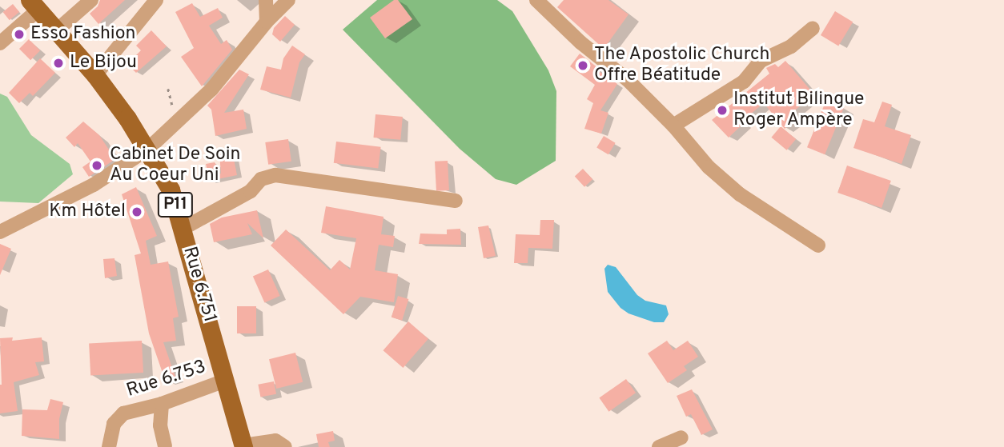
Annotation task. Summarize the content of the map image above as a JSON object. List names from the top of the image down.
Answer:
{
  "streets": {
    "main road": ["P11", "Rue 6.751"],
    "street": ["Rue 6.753"]
  },
  "crossings": [
    ["Rue 6.751", "Rue 6.753"]
  ],
  "places": [
    "Esso Fashion",
    "Le Bijou",
    "The Apostolic Church Offre Béatitude",
    "Institut Bilingue Roger Ampère",
    "Cabinet De Soin Au Coeur Uni",
    "Km Hôtel"
  ]
}
